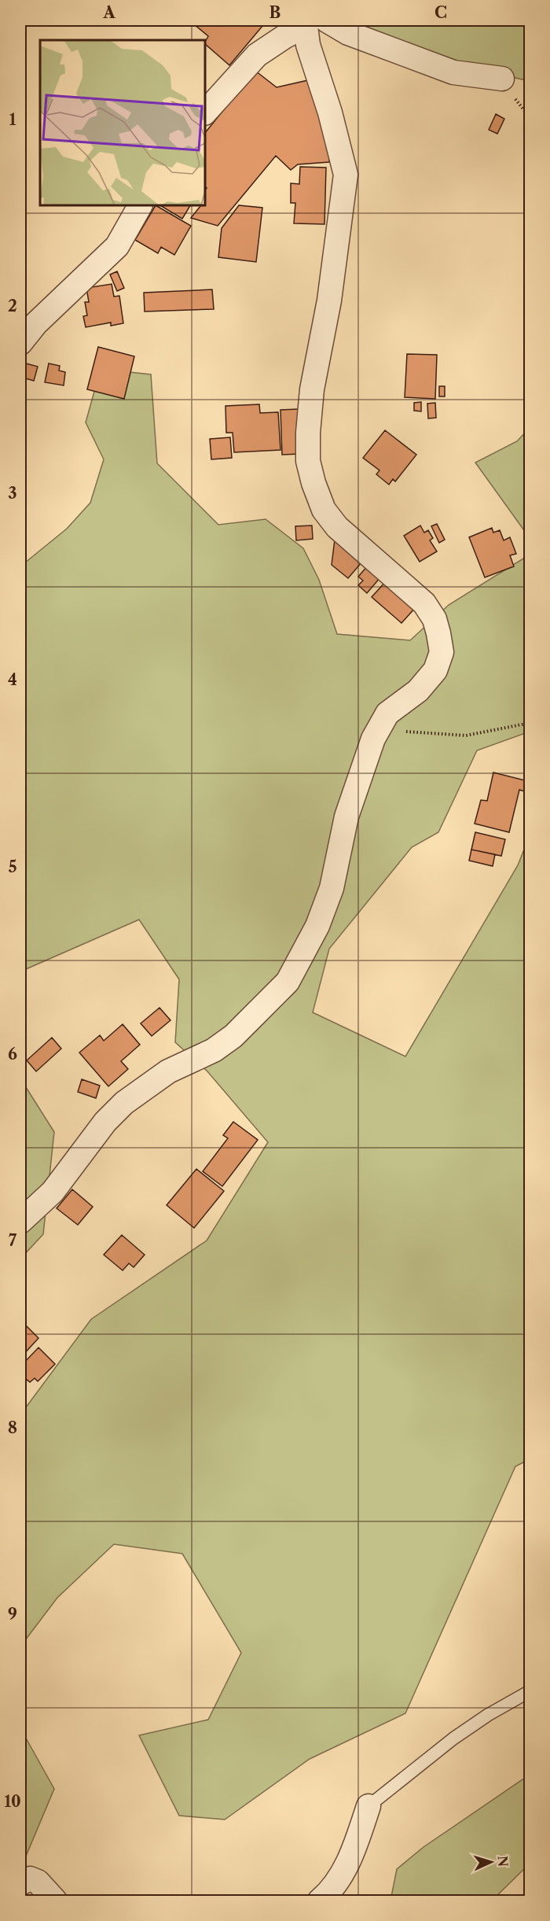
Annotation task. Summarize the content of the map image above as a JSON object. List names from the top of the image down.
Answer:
{
  "north": "right",
  "grid": {
    "columns": ["A", "B", "C"],
    "rows": [
      "1",
      "2",
      "3",
      "4",
      "5",
      "6",
      "7",
      "8",
      "9",
      "10"
    ]
  }
}
